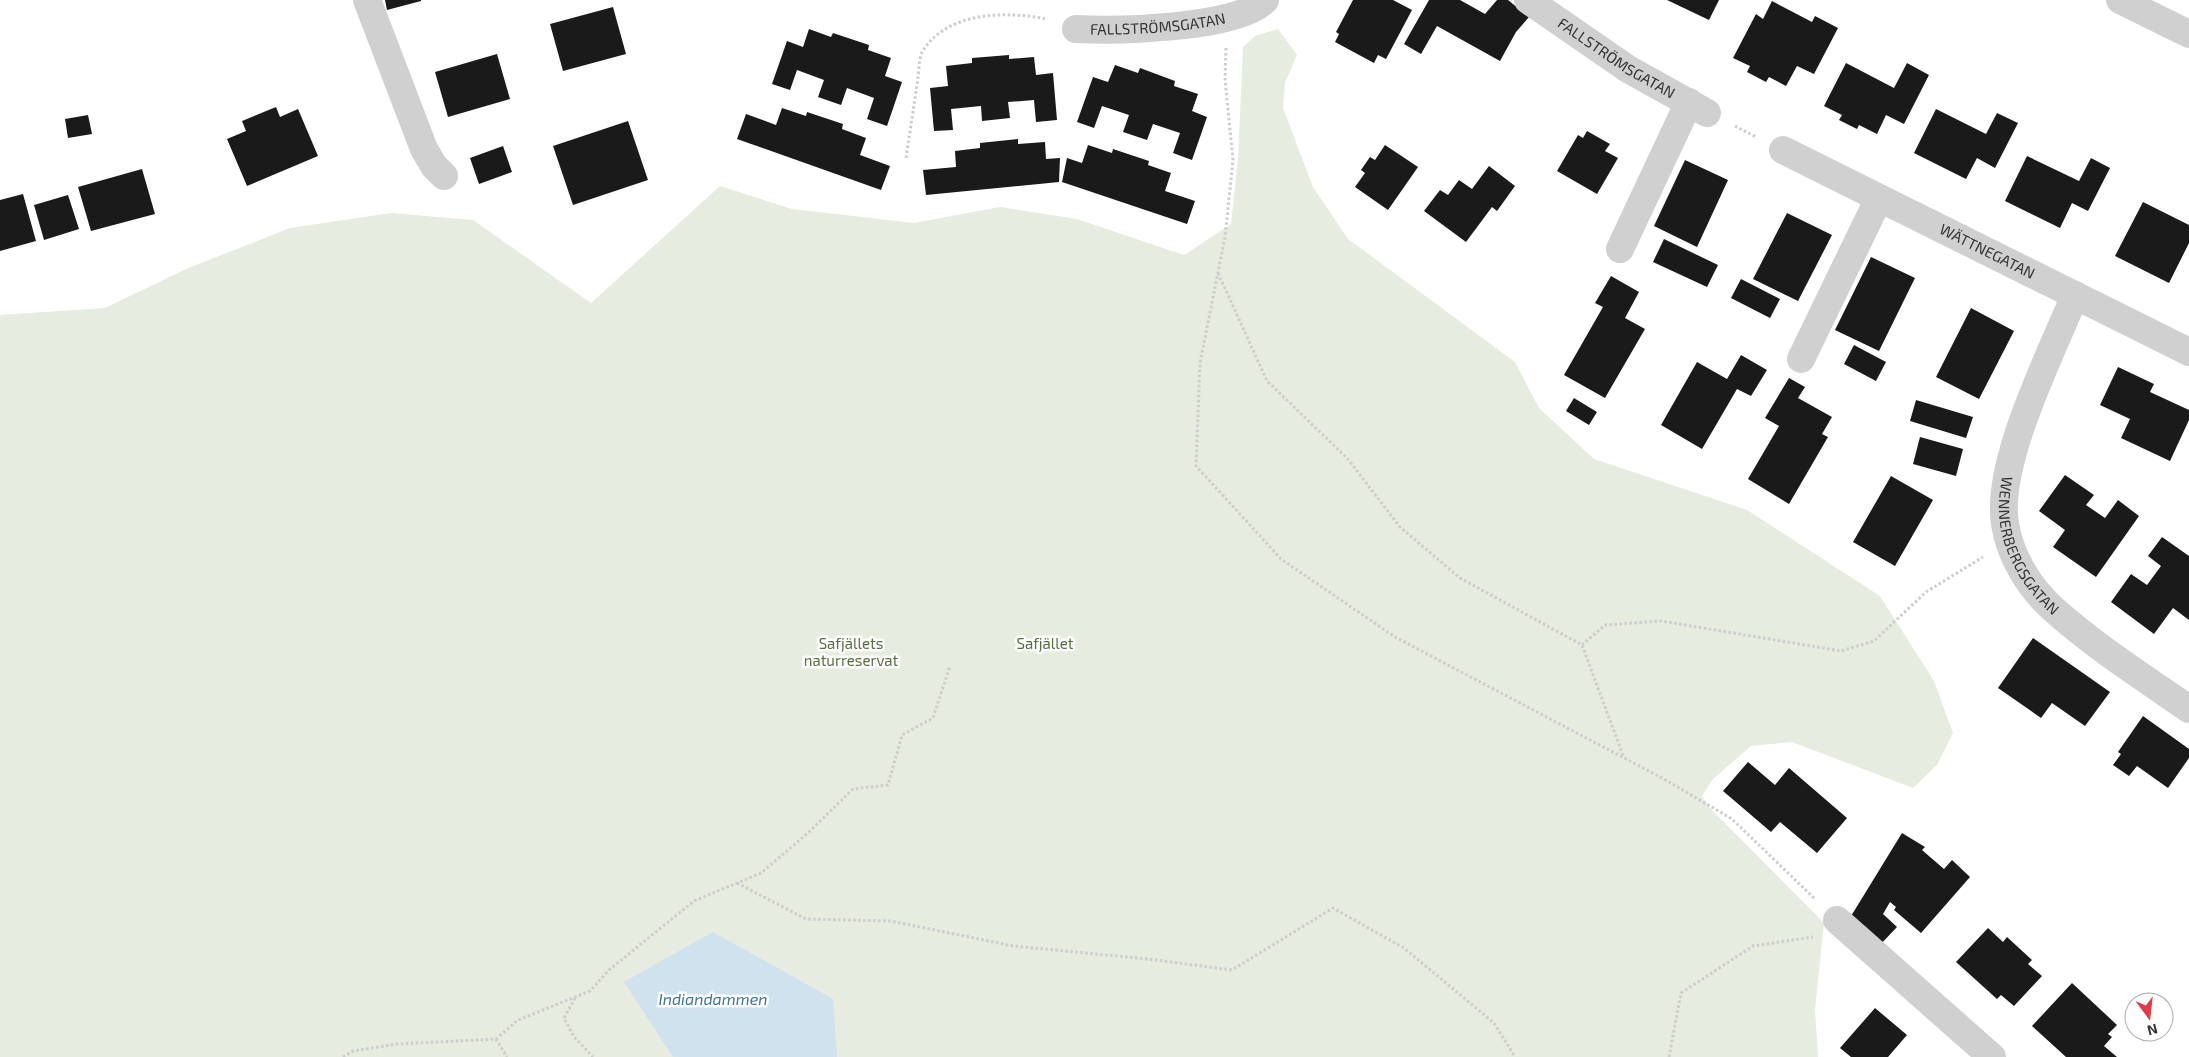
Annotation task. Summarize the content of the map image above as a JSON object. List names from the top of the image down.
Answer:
{
  "streets": {
    "street": ["FALLSTRÖMSGATAN", "WÄTTNEGATAN", "WENNERBERGSGATAN"]
  },
  "crossings": [
    ["WÄTTNEGATAN", "WENNERBERGSGATAN"]
  ],
  "water": ["Indiandammen"],
  "parks": ["Safjällets naturreservat", "Safjället"],
  "north": "bottom"
}
